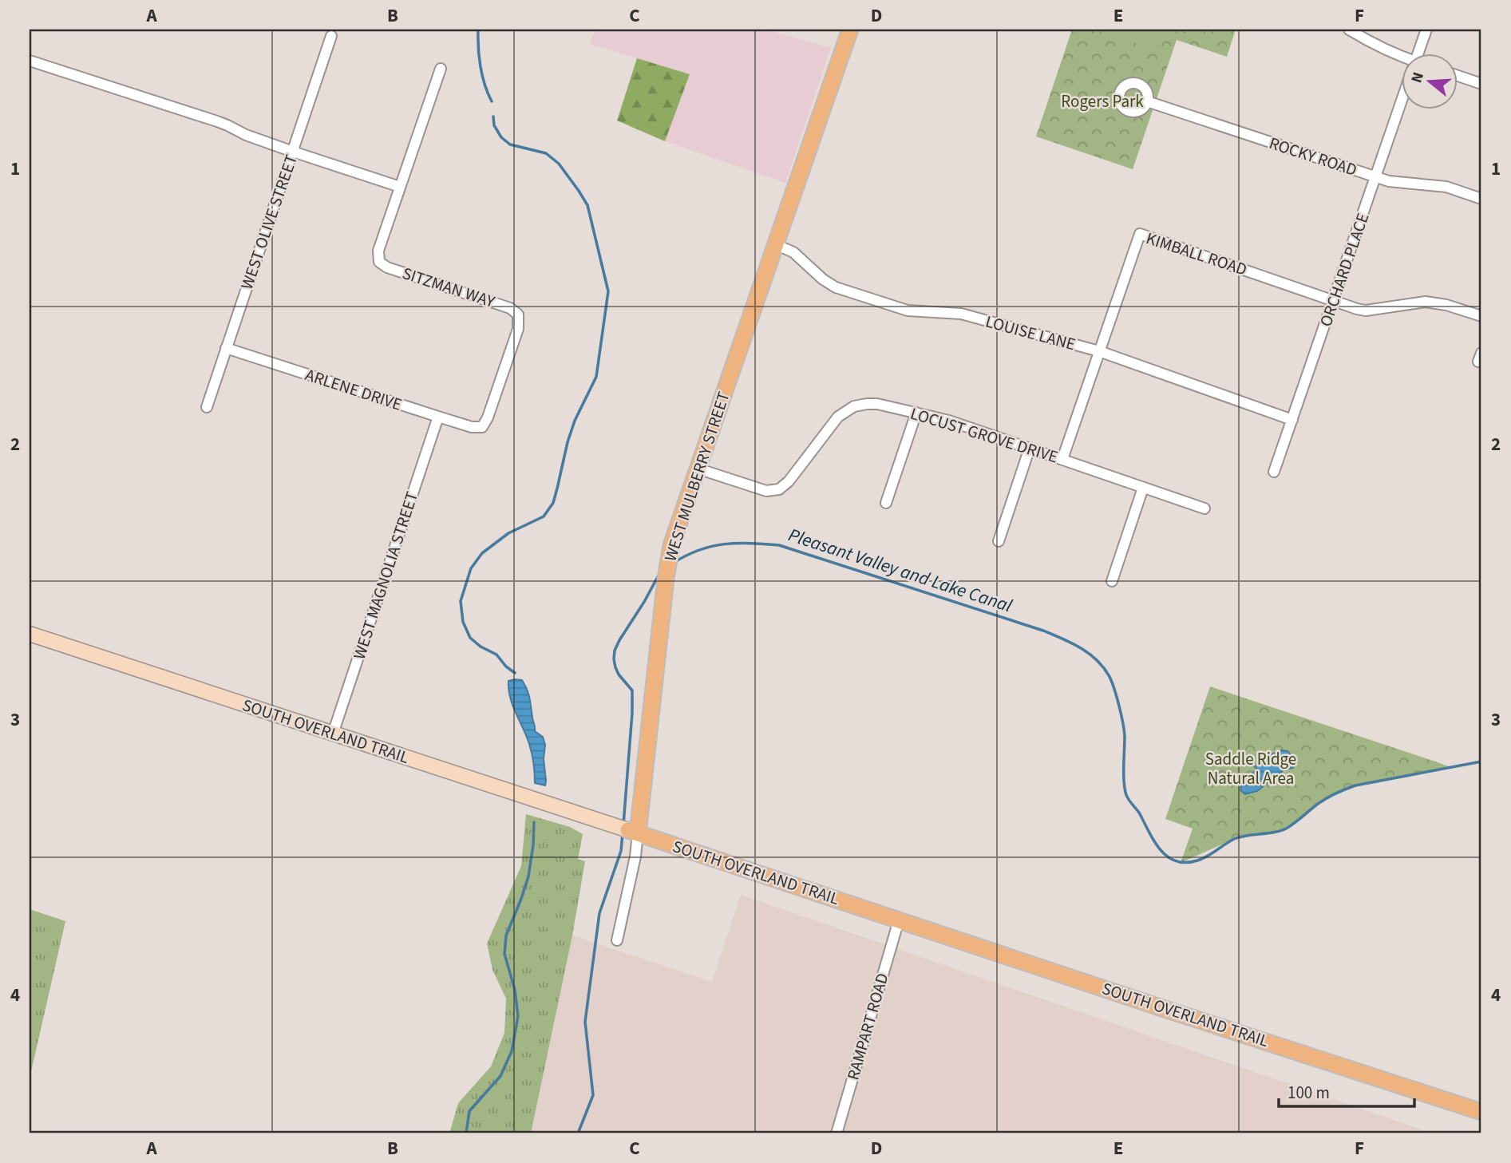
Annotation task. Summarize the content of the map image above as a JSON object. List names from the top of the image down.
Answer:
{
  "streets": {
    "main road": ["WEST MULBERRY STREET", "SOUTH OVERLAND TRAIL"],
    "street": [
      "ROCKY ROAD",
      "WEST OLIVE STREET",
      "KIMBALL ROAD",
      "ORCHARD PLACE",
      "SITZMAN WAY",
      "LOUISE LANE",
      "ARLENE DRIVE",
      "LOCUST GROVE DRIVE",
      "WEST MAGNOLIA STREET",
      "RAMPART ROAD"
    ]
  },
  "crossings": [
    ["ROCKY ROAD", "ORCHARD PLACE"],
    ["WEST OLIVE STREET", "ARLENE DRIVE"],
    ["KIMBALL ROAD", "ORCHARD PLACE"],
    ["KIMBALL ROAD", "LOUISE LANE"],
    ["KIMBALL ROAD", "LOCUST GROVE DRIVE"],
    ["ORCHARD PLACE", "LOUISE LANE"],
    ["SITZMAN WAY", "ARLENE DRIVE"],
    ["LOUISE LANE", "WEST MULBERRY STREET"],
    ["ARLENE DRIVE", "WEST MAGNOLIA STREET"],
    ["LOCUST GROVE DRIVE", "WEST MULBERRY STREET"],
    ["WEST MULBERRY STREET", "SOUTH OVERLAND TRAIL"],
    ["WEST MAGNOLIA STREET", "SOUTH OVERLAND TRAIL"],
    ["SOUTH OVERLAND TRAIL", "RAMPART ROAD"]
  ],
  "water": ["Pleasant Valley and Lake Canal"],
  "parks": ["Rogers Park", "Saddle Ridge Natural Area"],
  "scale_bar": "100 m",
  "north": "left",
  "grid": {
    "columns": [
      "A",
      "B",
      "C",
      "D",
      "E",
      "F"
    ],
    "rows": [
      "1",
      "2",
      "3",
      "4"
    ]
  }
}
